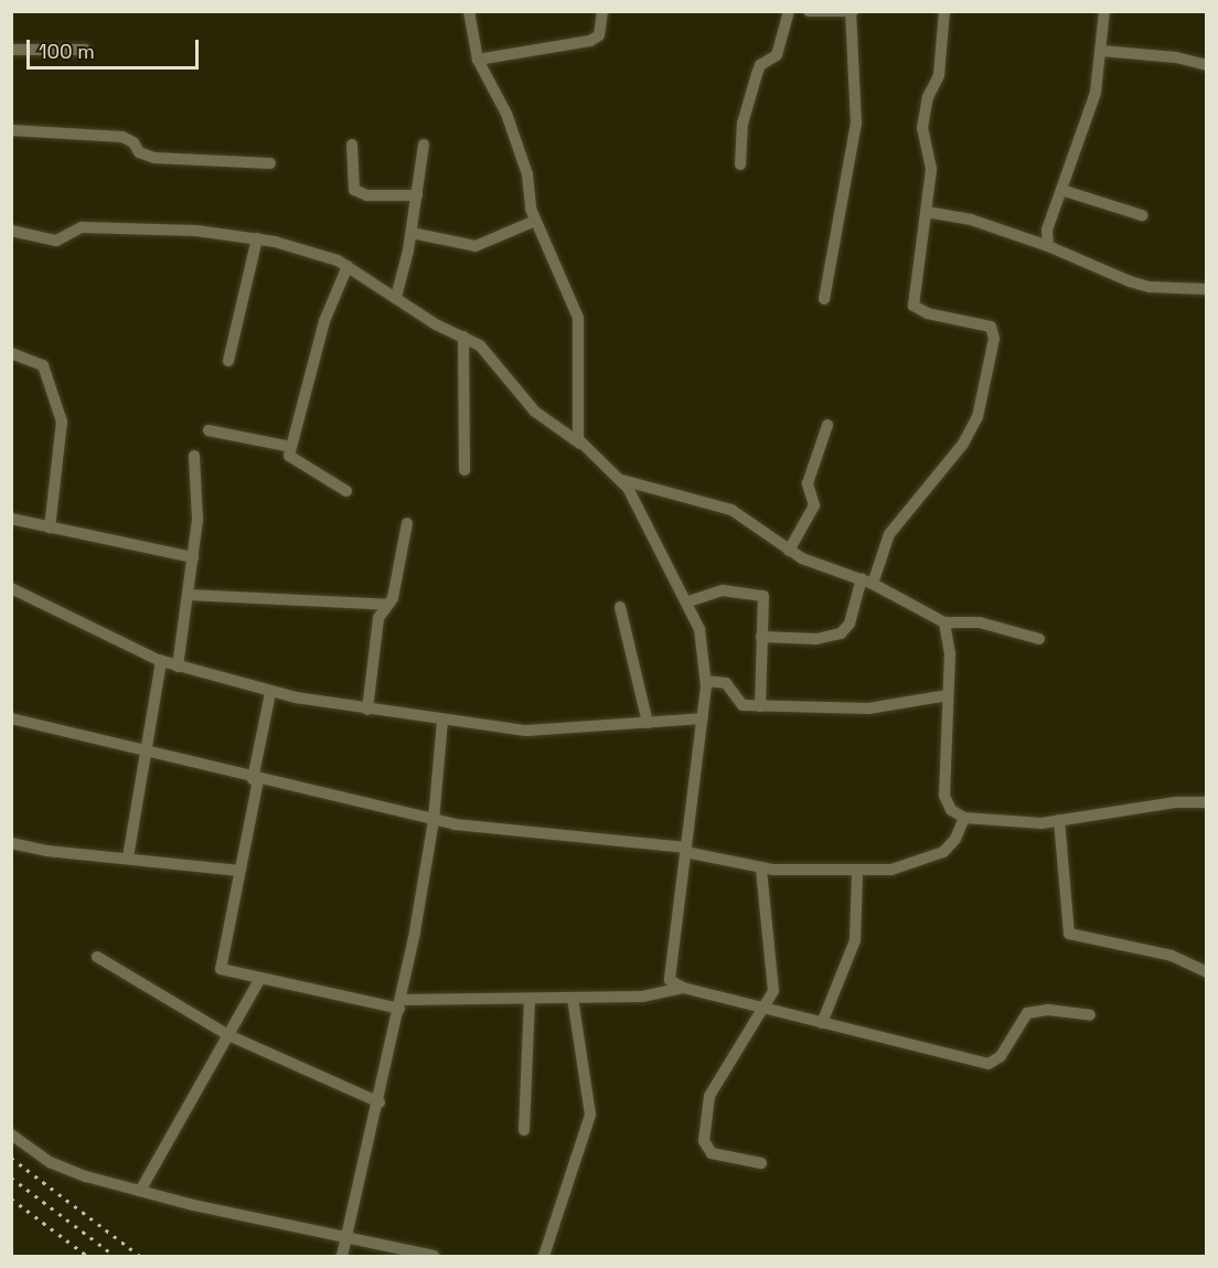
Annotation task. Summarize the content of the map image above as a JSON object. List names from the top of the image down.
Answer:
{
  "scale_bar": "100 m"
}
